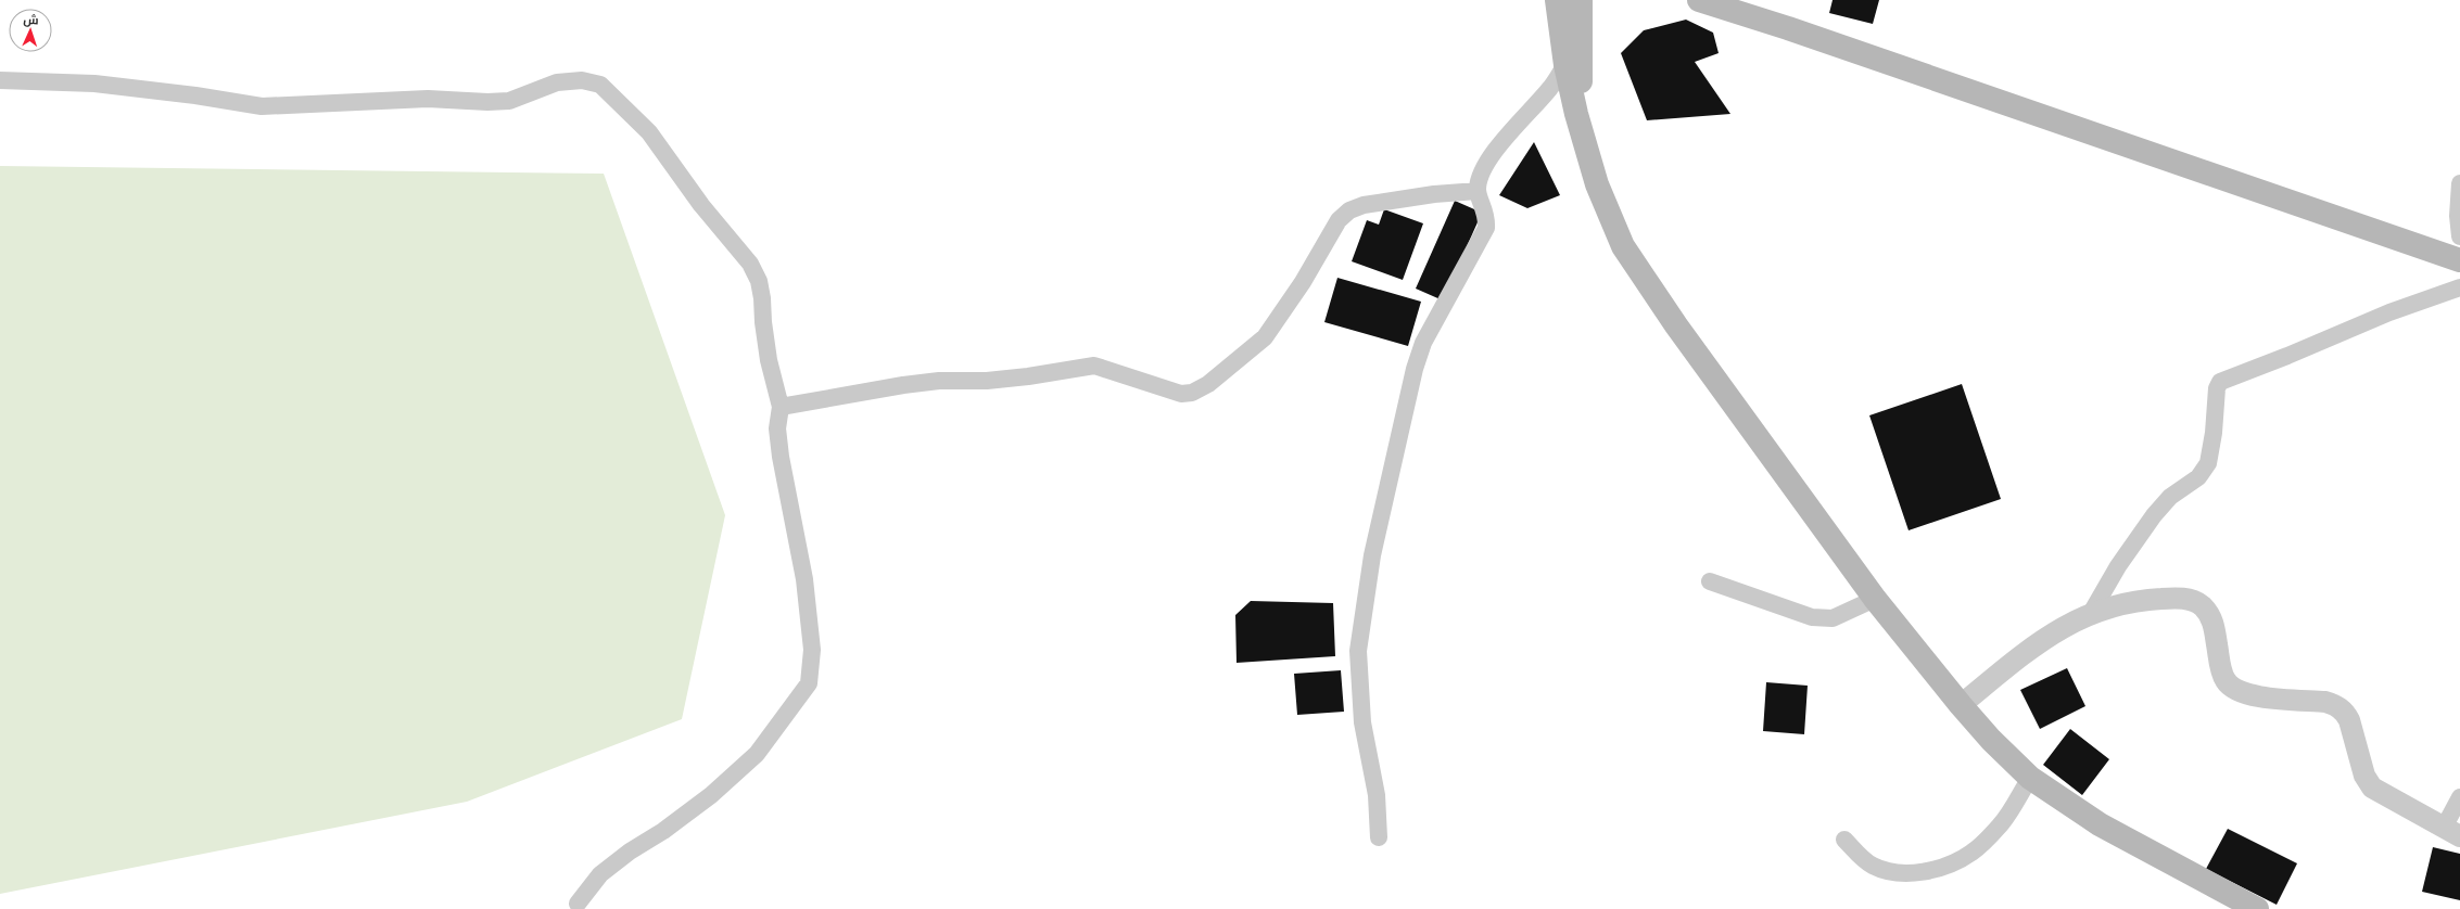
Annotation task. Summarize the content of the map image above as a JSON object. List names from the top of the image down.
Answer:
{
  "north": "top"
}
